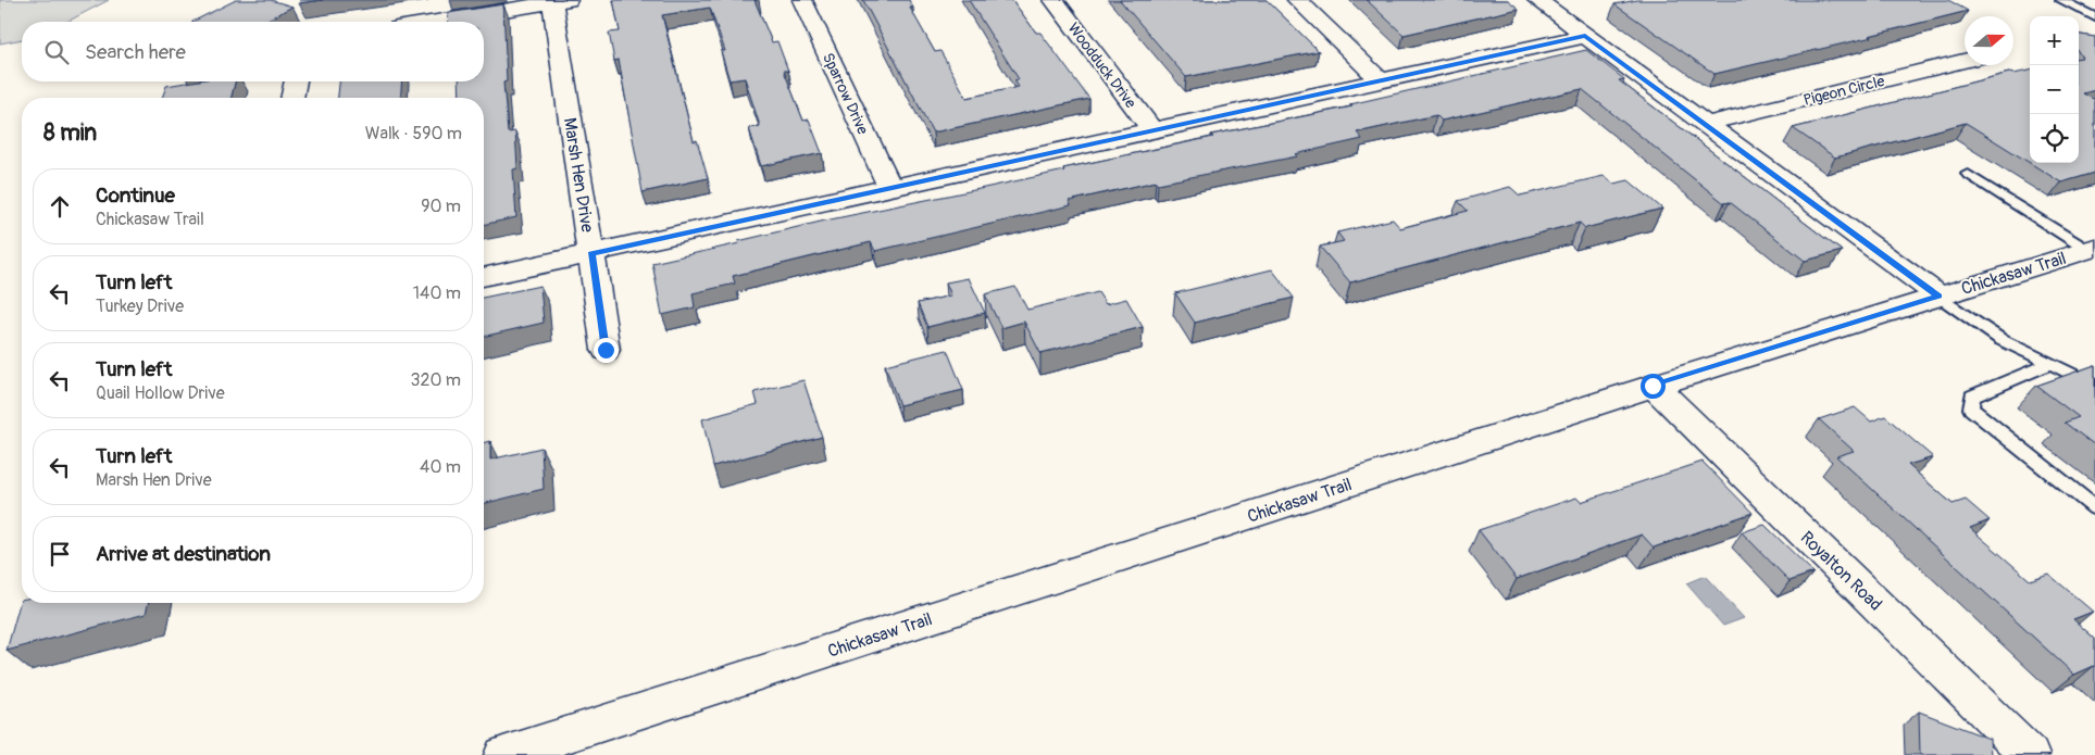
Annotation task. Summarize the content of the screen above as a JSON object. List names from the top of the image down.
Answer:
{
  "streets": {
    "street": [
      "Woodduck Drive",
      "Pigeon Circle",
      "Sparrow Drive",
      "Marsh Hen Drive",
      "Chickasaw Trail",
      "Royalton Road"
    ]
  },
  "crossings": [
    ["Chickasaw Trail", "Royalton Road"]
  ],
  "north": "right",
  "page": {
    "map_buttons": ["+", "−"],
    "search": "Search here",
    "heading": ["8 min", "Walk · 590 m"],
    "list": [
      ["Continue", "Chickasaw Trail", "90 m"],
      ["Turn left", "Turkey Drive", "140 m"],
      ["Turn left", "Quail Hollow Drive", "320 m"],
      ["Turn left", "Marsh Hen Drive", "40 m"],
      "Arrive at destination"
    ]
  }
}
